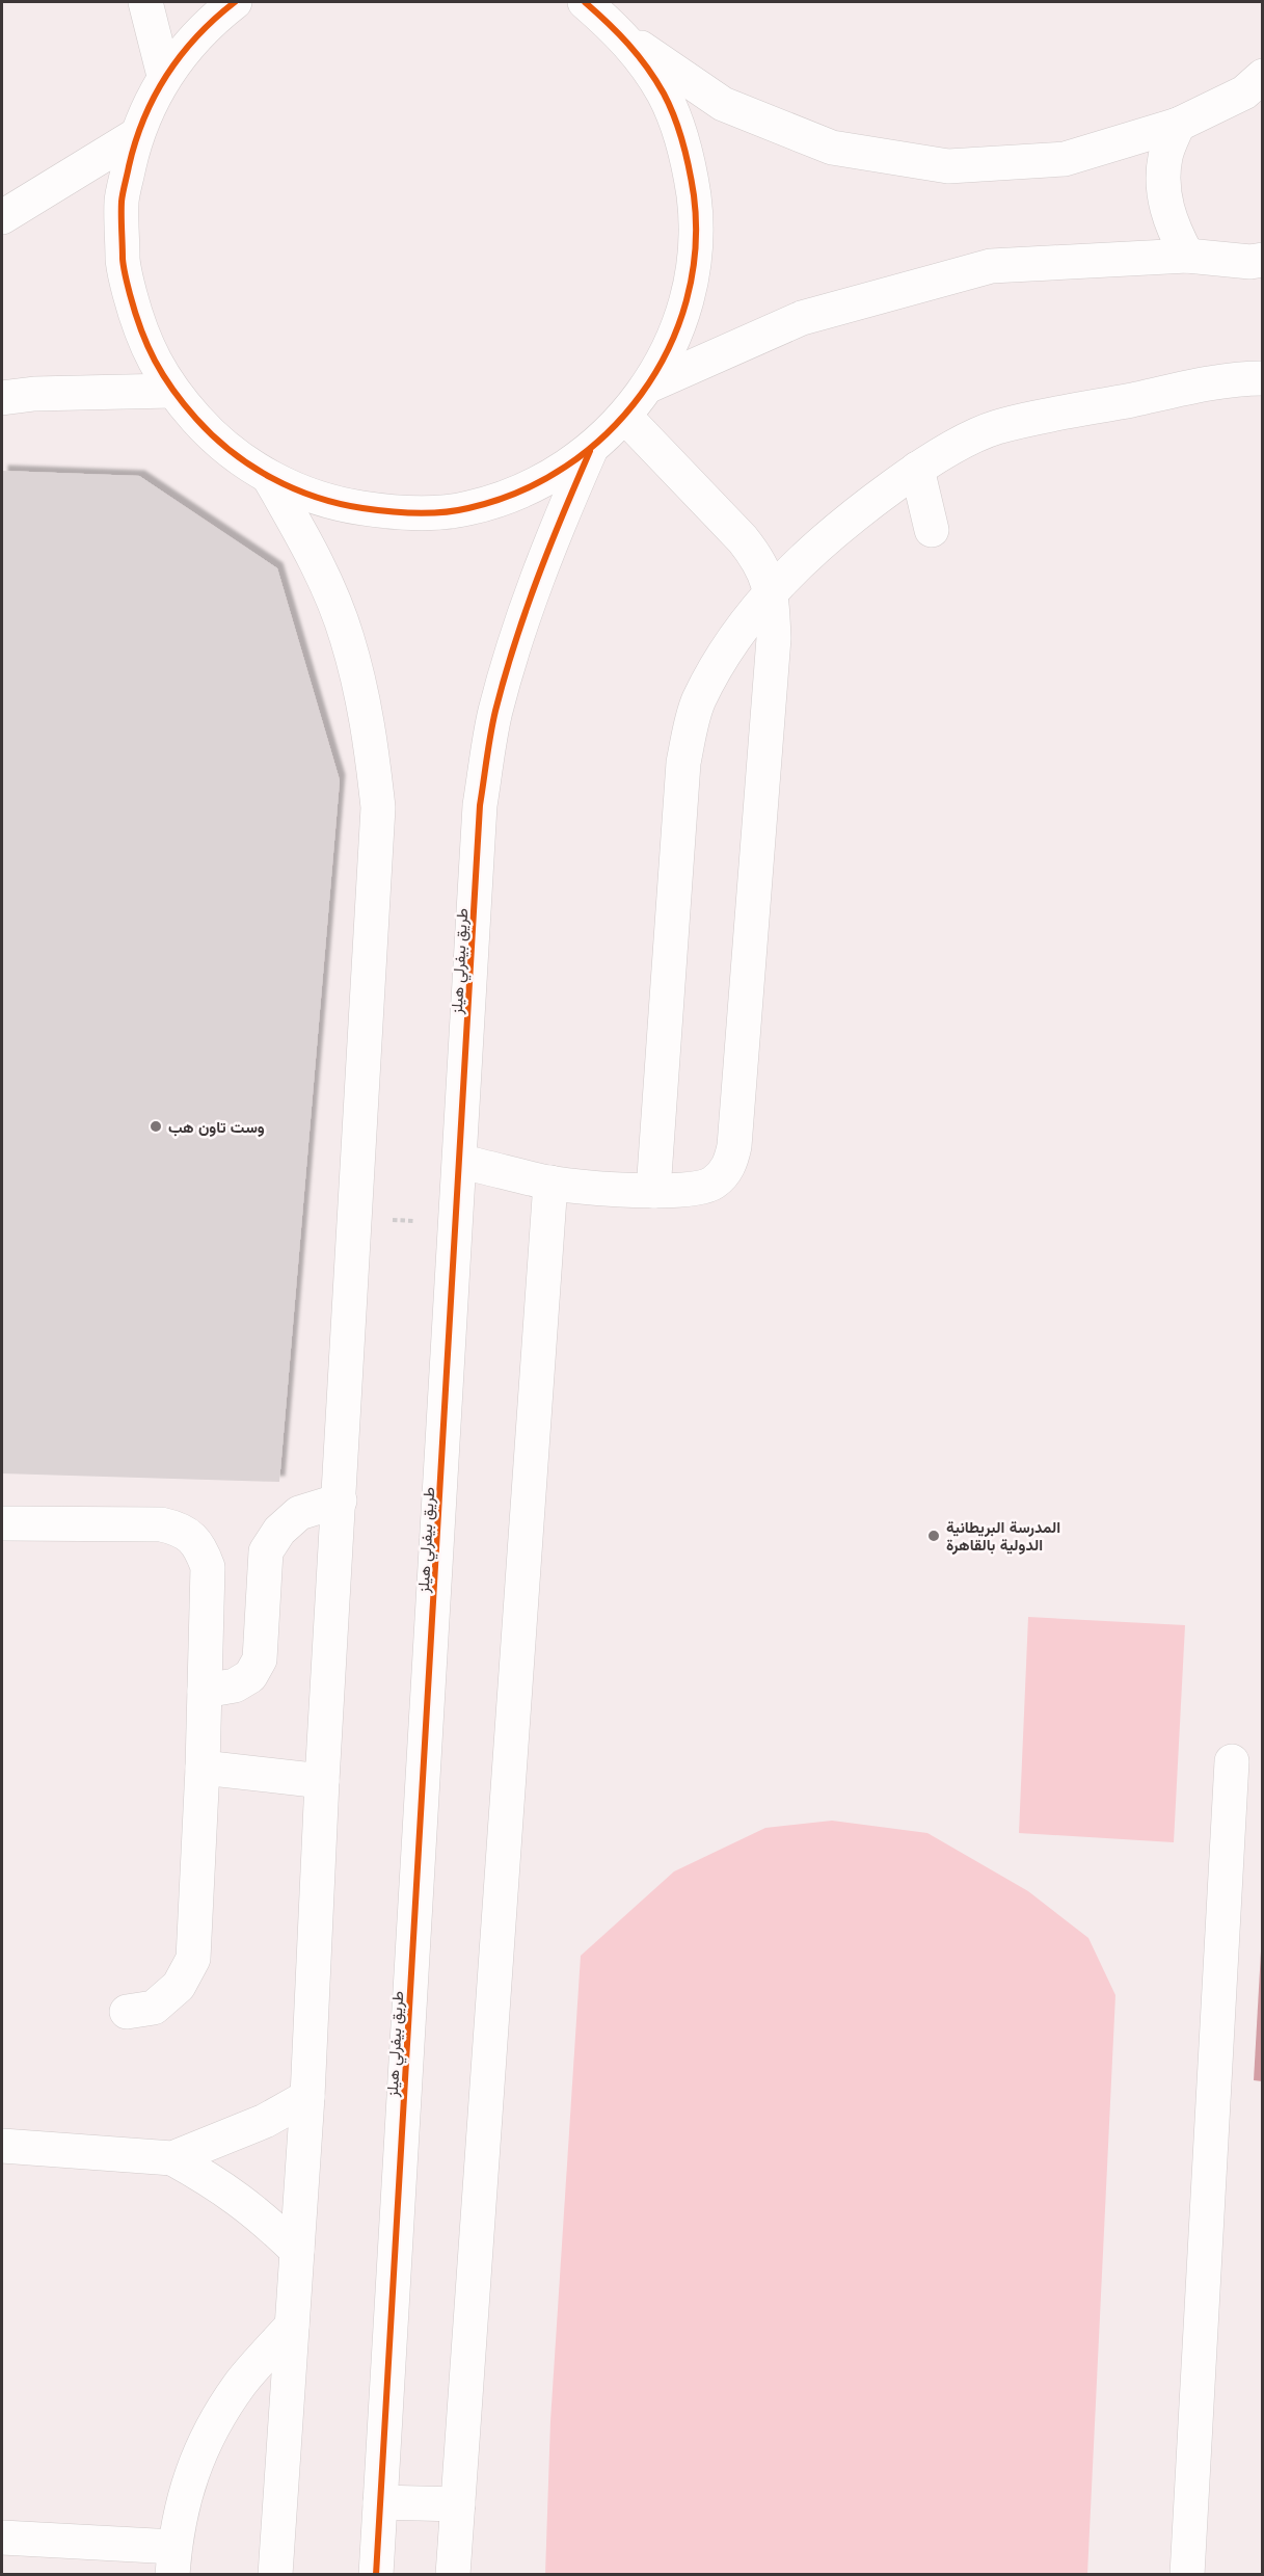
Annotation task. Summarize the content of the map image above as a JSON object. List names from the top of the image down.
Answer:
{
  "streets": {
    "street": ["طريق بيفرلي هيلز"]
  },
  "places": ["وست تاون هب", "المدرسة البريطانية الدولية بالقاهرة"]
}
